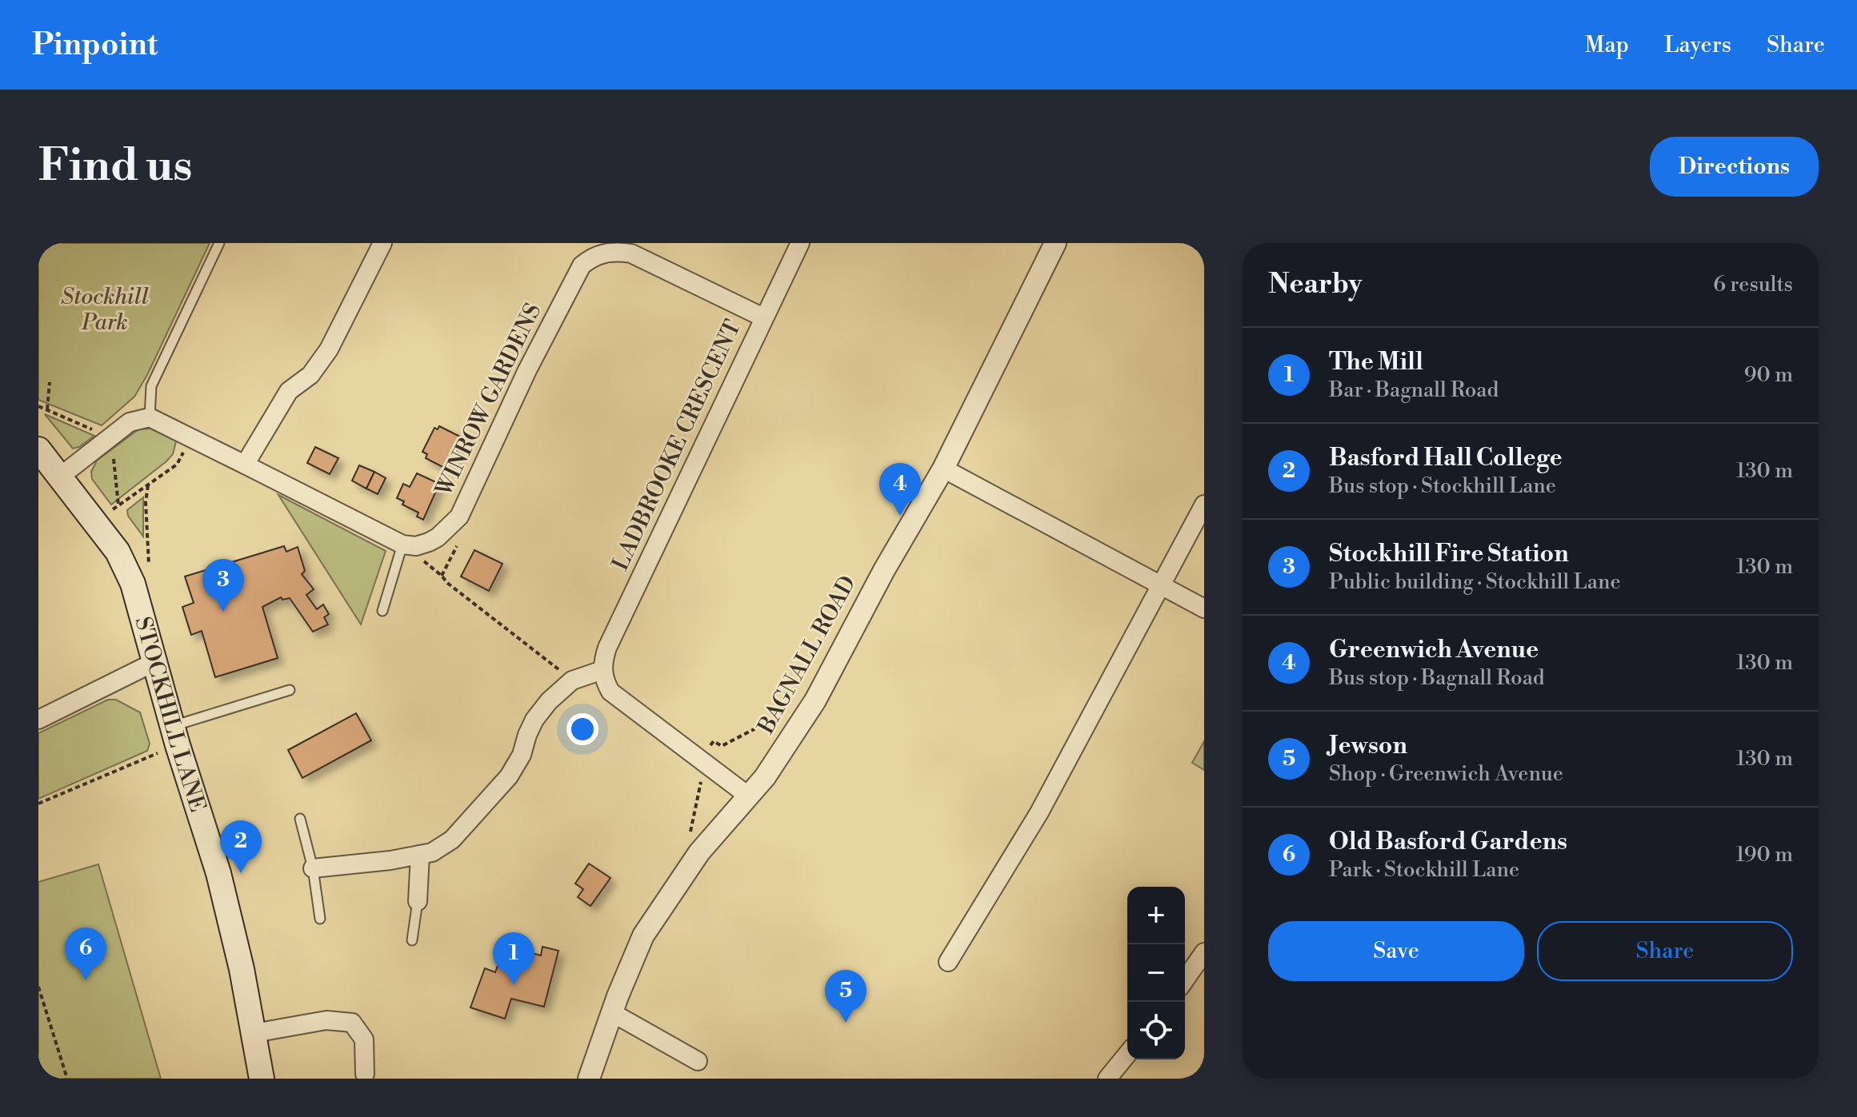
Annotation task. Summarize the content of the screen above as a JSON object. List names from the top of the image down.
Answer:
{
  "streets": {
    "main road": ["STOCKHILL LANE"],
    "street": ["WINROW GARDENS", "LADBROOKE CRESCENT", "BAGNALL ROAD"]
  },
  "crossings": [
    ["WINROW GARDENS", "LADBROOKE CRESCENT"]
  ],
  "parks": ["Stockhill Park"],
  "page": {
    "header": "Pinpoint",
    "nav": ["Map", "Layers", "Share"],
    "buttons": [
      "Directions",
      ["Save", "Share"]
    ],
    "title": "Find us",
    "heading": ["Nearby", "6 results"],
    "list": [
      {
        "mark": "1",
        "name": "The Mill",
        "note": "Bar · Bagnall Road",
        "value": "90 m"
      },
      {
        "mark": "2",
        "name": "Basford Hall College",
        "note": "Bus stop · Stockhill Lane",
        "value": "130 m"
      },
      {
        "mark": "3",
        "name": "Stockhill Fire Station",
        "note": "Public building · Stockhill Lane",
        "value": "130 m"
      },
      {
        "mark": "4",
        "name": "Greenwich Avenue",
        "note": "Bus stop · Bagnall Road",
        "value": "130 m"
      },
      {
        "mark": "5",
        "name": "Jewson",
        "note": "Shop · Greenwich Avenue",
        "value": "130 m"
      },
      {
        "mark": "6",
        "name": "Old Basford Gardens",
        "note": "Park · Stockhill Lane",
        "value": "190 m"
      }
    ],
    "pins": [
      "4",
      "3",
      "2",
      "6",
      "1",
      "5"
    ],
    "map_buttons": ["+", "−"]
  }
}
